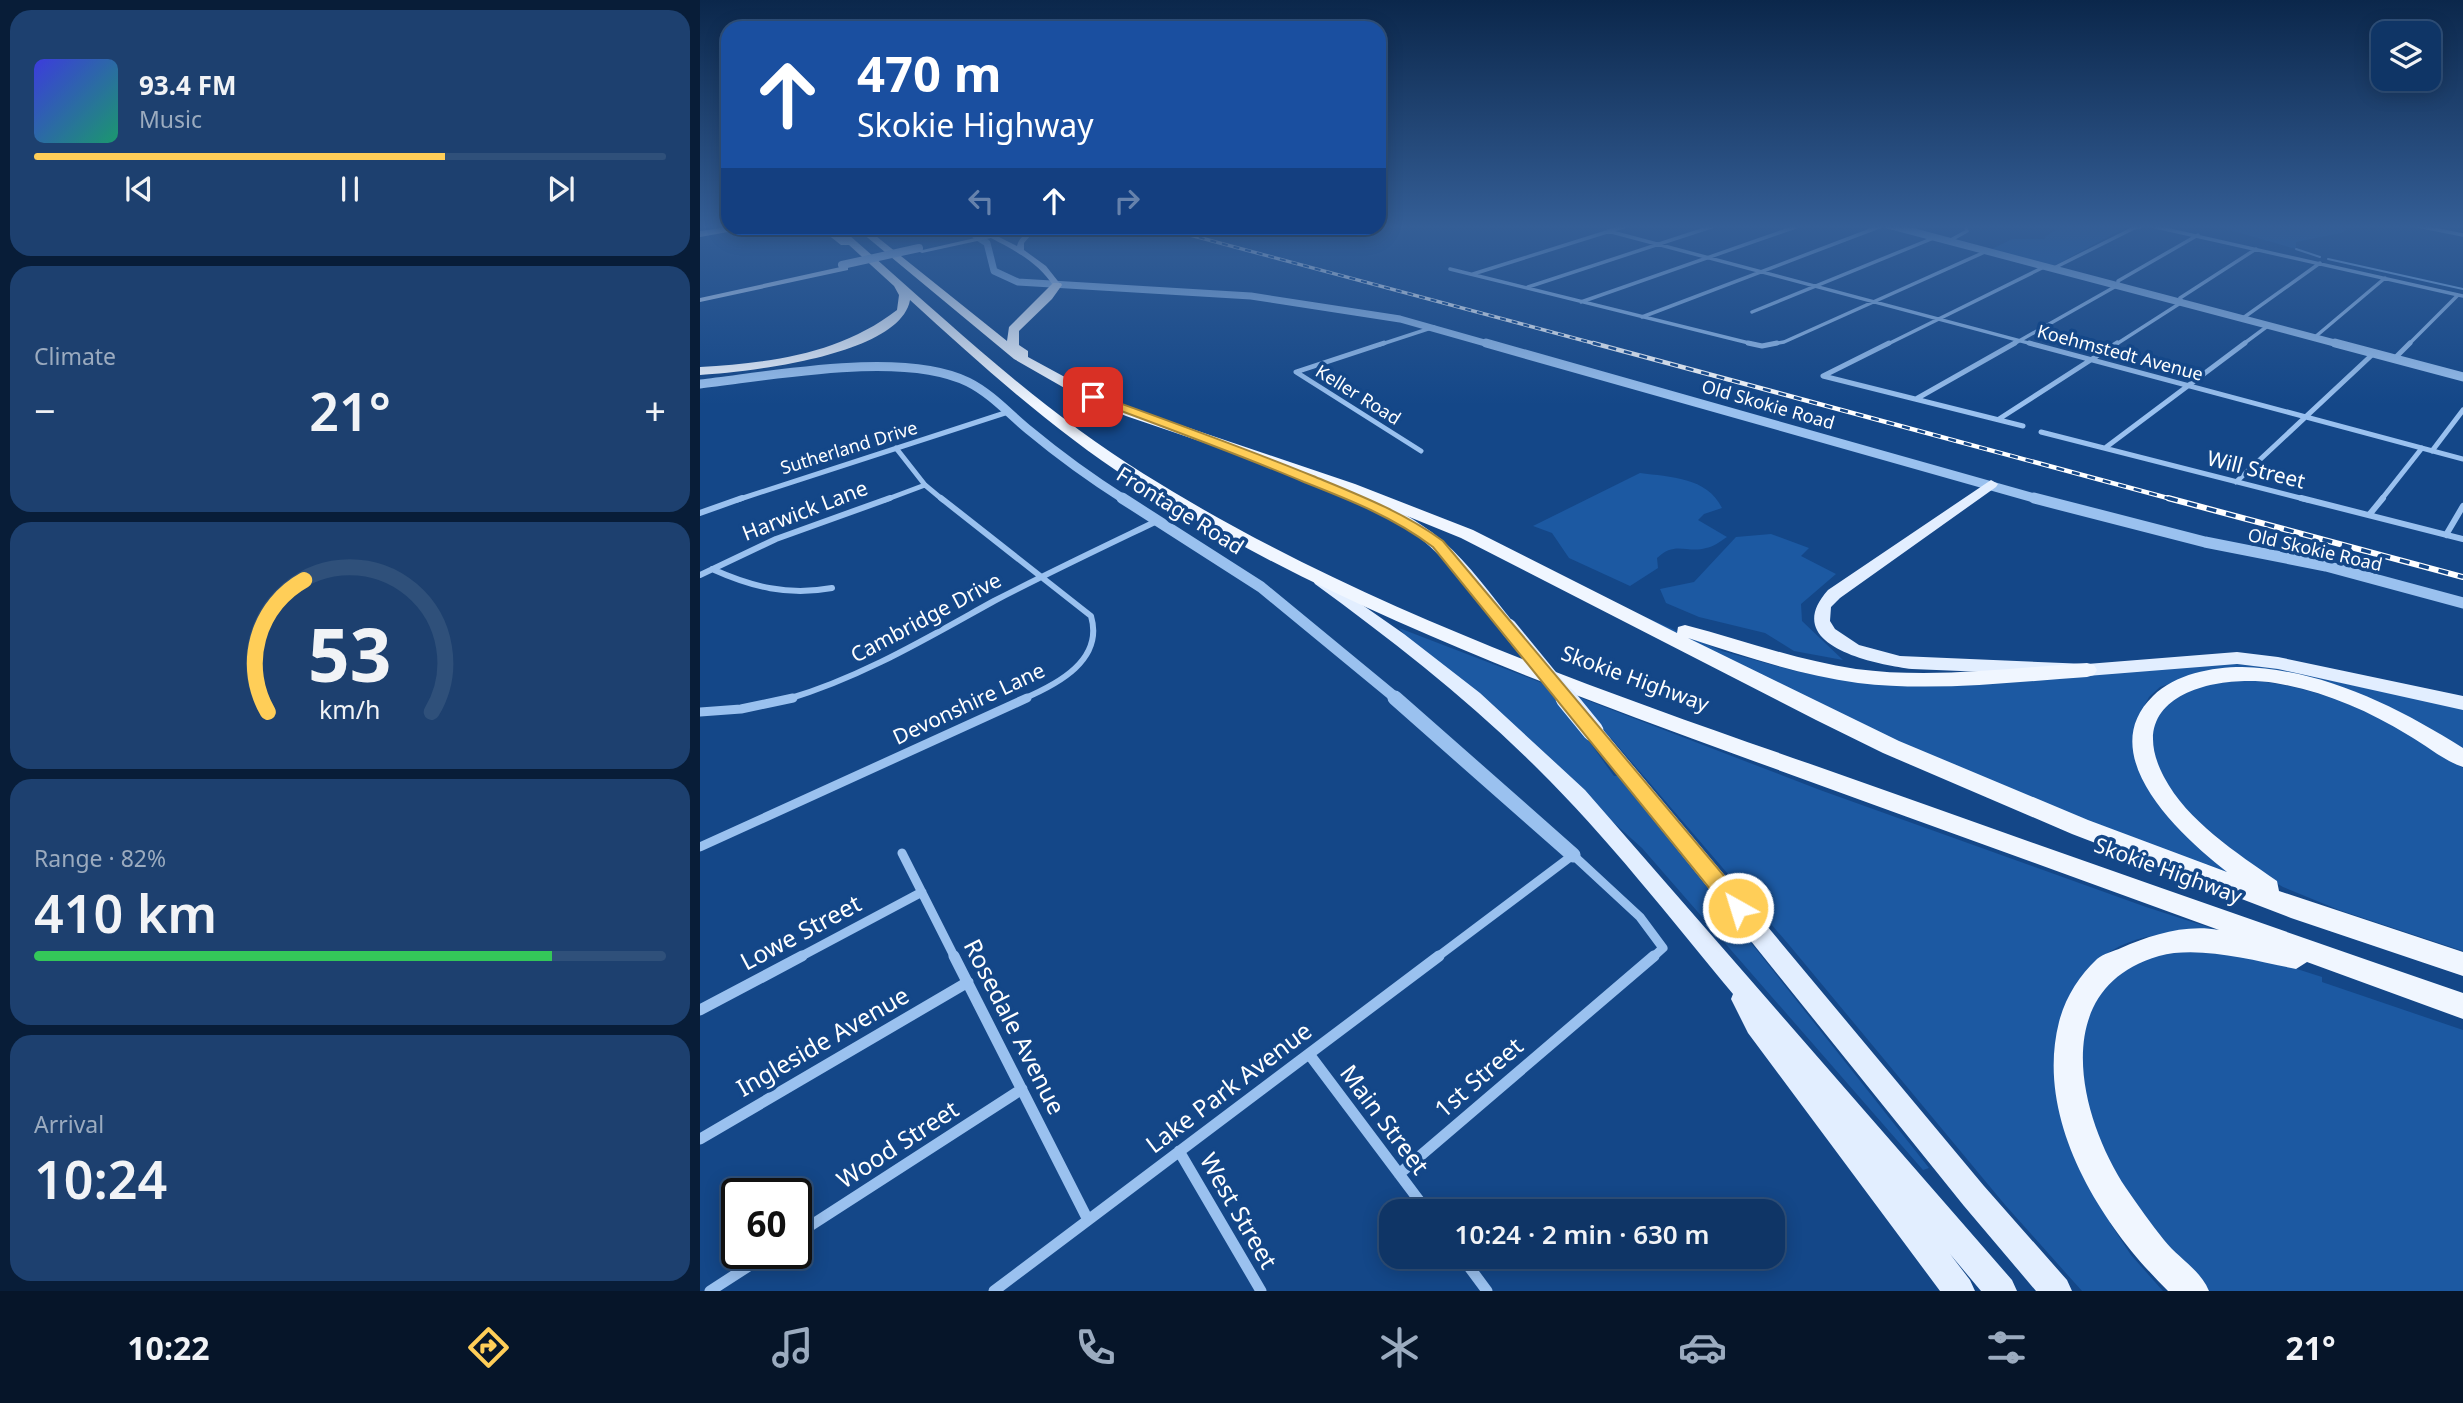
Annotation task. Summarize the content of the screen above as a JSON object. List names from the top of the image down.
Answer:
{
  "streets": {
    "highway": ["Skokie Highway"],
    "street": [
      "Koehmstedt Avenue",
      "Keller Road",
      "Old Skokie Road",
      "Sutherland Drive",
      "Will Street",
      "Harwick Lane",
      "Frontage Road",
      "Cambridge Drive",
      "Devonshire Lane",
      "Lowe Street",
      "Rosedale Avenue",
      "Ingleside Avenue",
      "1st Street",
      "Lake Park Avenue",
      "Main Street",
      "Wood Street",
      "West Street"
    ]
  },
  "crossings": [
    ["Keller Road", "Old Skokie Road"],
    ["Sutherland Drive", "Frontage Road"],
    ["Sutherland Drive", "Devonshire Lane"],
    ["Harwick Lane", "Devonshire Lane"],
    ["Frontage Road", "Cambridge Drive"],
    ["Frontage Road", "1st Street"],
    ["Frontage Road", "Lake Park Avenue"],
    ["Cambridge Drive", "Devonshire Lane"],
    ["Lowe Street", "Rosedale Avenue"],
    ["Rosedale Avenue", "Ingleside Avenue"],
    ["Rosedale Avenue", "Lake Park Avenue"],
    ["Rosedale Avenue", "Wood Street"],
    ["1st Street", "Lake Park Avenue"],
    ["1st Street", "Main Street"],
    ["Lake Park Avenue", "Main Street"],
    ["Lake Park Avenue", "West Street"]
  ],
  "page": {
    "turn": ["470 m", "Skokie Highway"],
    "song": ["93.4 FM", "Music"],
    "tile": [
      "Climate",
      ["Range · 82%", "410 km"],
      ["Arrival", "10:24"]
    ],
    "heat": ["−", "21°", "+"],
    "limit": "60",
    "trip": "10:24 · 2 min · 630 m",
    "tabs": ["10:22", "21°"],
    "gauge": ["53", "km/h"]
  }
}
